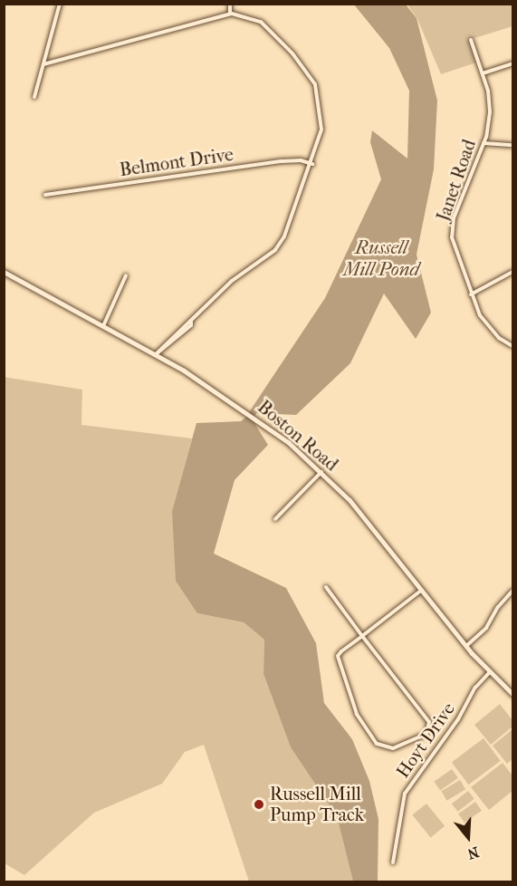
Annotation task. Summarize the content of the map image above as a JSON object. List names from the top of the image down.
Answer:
{
  "streets": {
    "main road": ["Boston Road"],
    "street": ["Belmont Drive", "Janet Road", "Hoyt Drive"]
  },
  "crossings": [
    ["Boston Road", "Hoyt Drive"]
  ],
  "water": ["Russell Mill Pond"],
  "places": ["Russell Mill Pump Track"],
  "north": "bottom"
}
